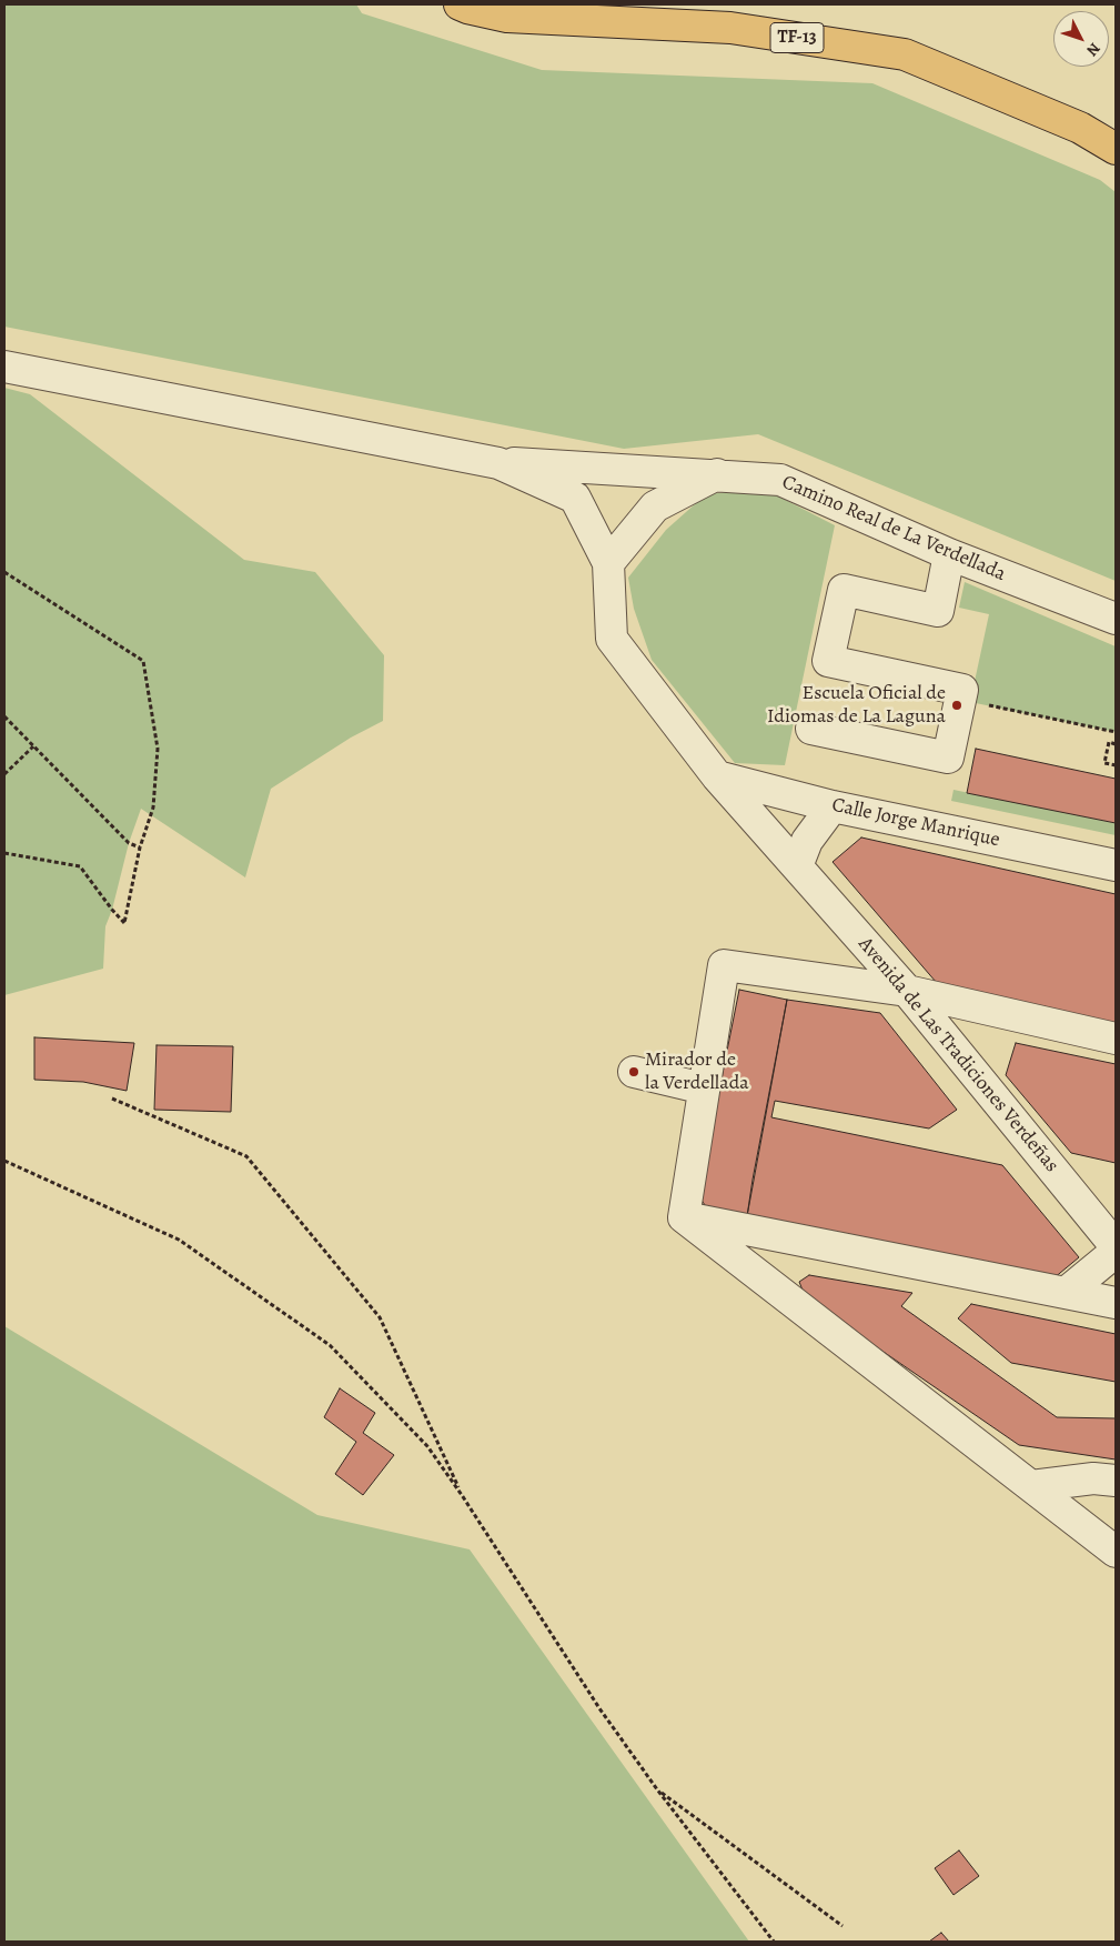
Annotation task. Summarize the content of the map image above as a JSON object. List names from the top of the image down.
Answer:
{
  "streets": {
    "main road": ["TF-13"],
    "street": ["Camino Real de La Verdellada", "Calle Jorge Manrique", "Avenida de Las Tradiciones Verdeñas"]
  },
  "crossings": [
    ["Calle Jorge Manrique", "Avenida de Las Tradiciones Verdeñas"]
  ],
  "places": ["Escuela Oficial de Idiomas de La Laguna", "Mirador de la Verdellada"],
  "north": "bottom right"
}
